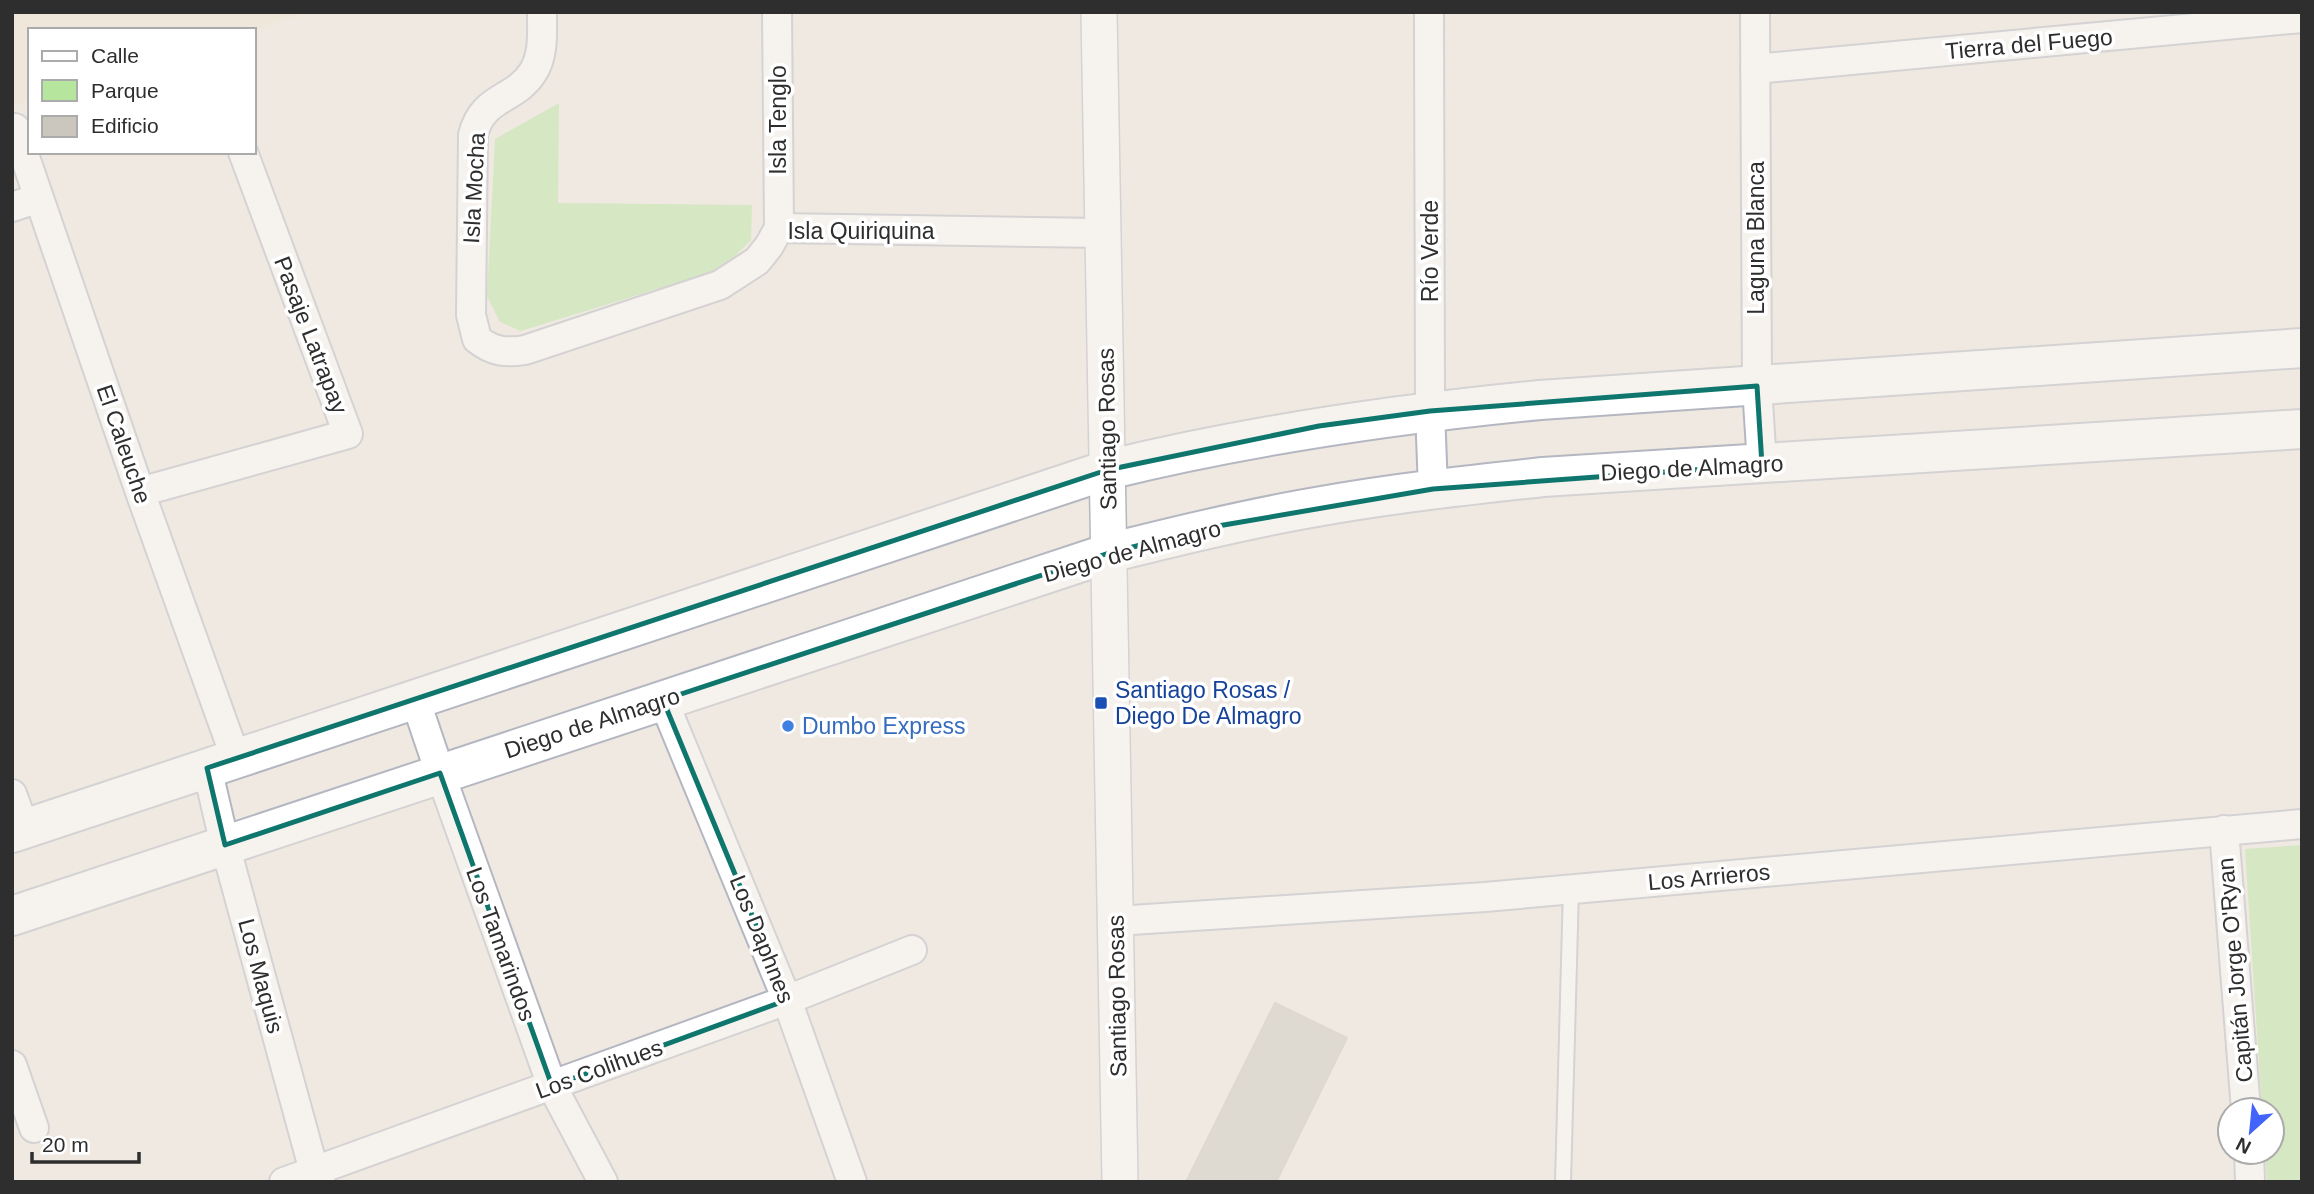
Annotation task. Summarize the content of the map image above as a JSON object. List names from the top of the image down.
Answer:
{
  "streets": {
    "main road": ["Diego de Almagro"],
    "street": [
      "Tierra del Fuego",
      "Isla Tenglo",
      "Isla Mocha",
      "Isla Quiriquina",
      "Laguna Blanca",
      "Río Verde",
      "Pasaje Latrapay",
      "Santiago Rosas",
      "El Caleuche",
      "Los Arrieros",
      "Los Daphnes",
      "Los Tamarindos",
      "Capitán Jorge O'Ryan",
      "Los Maquis",
      "Los Colihues"
    ]
  },
  "crossings": [
    ["Tierra del Fuego", "Laguna Blanca"],
    ["Isla Tenglo", "Isla Quiriquina"],
    ["Isla Mocha", "Isla Quiriquina"],
    ["Isla Quiriquina", "Santiago Rosas"],
    ["Laguna Blanca", "Diego de Almagro"],
    ["Río Verde", "Diego de Almagro"],
    ["Pasaje Latrapay", "El Caleuche"],
    ["Santiago Rosas", "Diego de Almagro"],
    ["Santiago Rosas", "Los Arrieros"],
    ["El Caleuche", "Los Maquis"],
    ["Diego de Almagro", "Los Daphnes"],
    ["Diego de Almagro", "Los Tamarindos"],
    ["Diego de Almagro", "Los Maquis"],
    ["Los Arrieros", "Capitán Jorge O'Ryan"],
    ["Los Daphnes", "Los Colihues"],
    ["Los Tamarindos", "Los Colihues"],
    ["Los Maquis", "Los Colihues"]
  ],
  "places": {
    "transit": ["Santiago Rosas / Diego De Almagro"],
    "other": ["Dumbo Express"]
  },
  "legend": ["Calle", "Parque", "Edificio"],
  "scale_bar": "20 m",
  "north": "bottom left"
}
